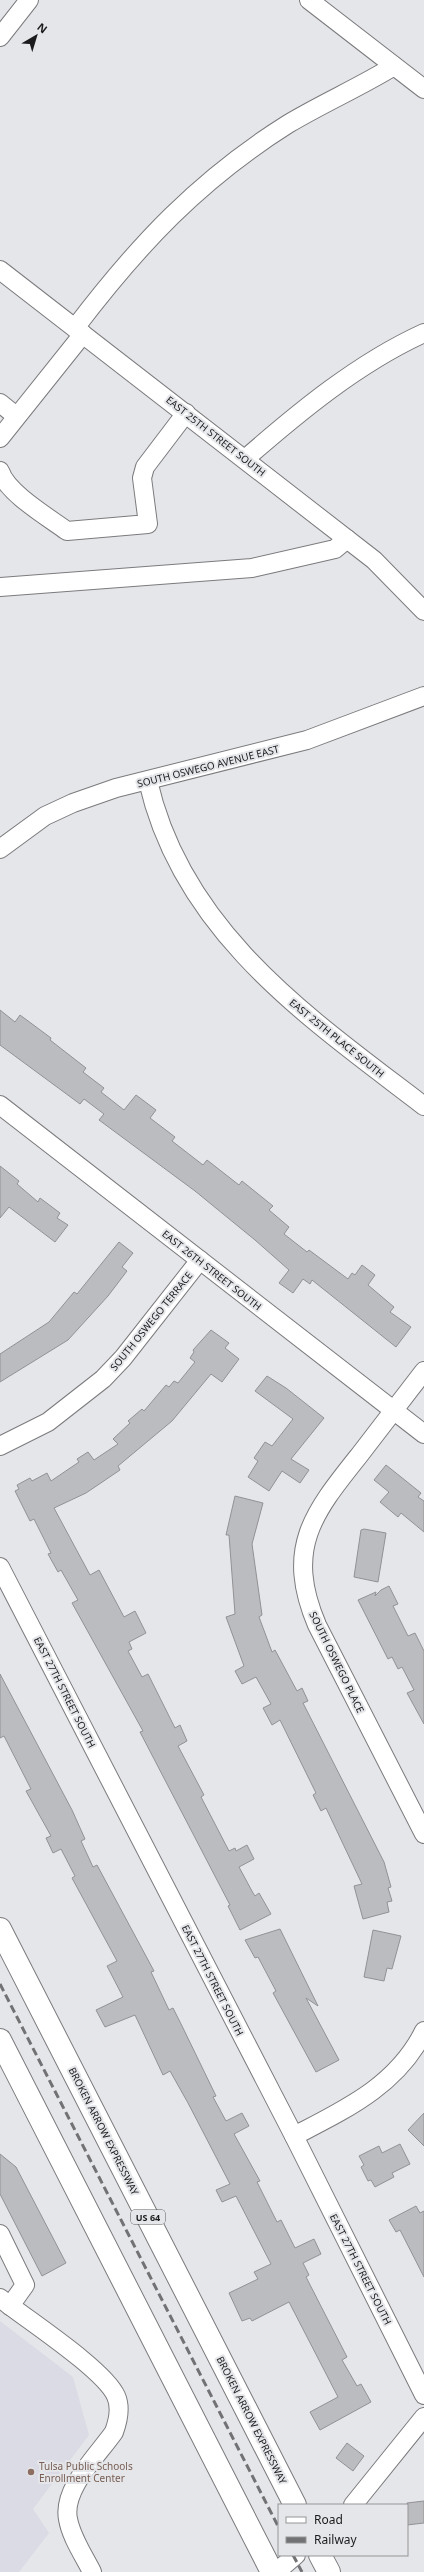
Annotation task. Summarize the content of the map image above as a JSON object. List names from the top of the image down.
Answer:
{
  "streets": {
    "highway": ["BROKEN ARROW EXPRESSWAY", "US 64"],
    "street": [
      "EAST 25TH STREET SOUTH",
      "SOUTH OSWEGO AVENUE EAST",
      "EAST 25TH PLACE SOUTH",
      "EAST 26TH STREET SOUTH",
      "SOUTH OSWEGO TERRACE",
      "SOUTH OSWEGO PLACE",
      "EAST 27TH STREET SOUTH"
    ]
  },
  "crossings": [
    ["SOUTH OSWEGO AVENUE EAST", "EAST 25TH PLACE SOUTH"],
    ["EAST 26TH STREET SOUTH", "SOUTH OSWEGO TERRACE"],
    ["EAST 26TH STREET SOUTH", "SOUTH OSWEGO PLACE"]
  ],
  "places": ["Tulsa Public Schools Enrollment Center"],
  "legend": ["Road", "Railway"],
  "north": "top right"
}
